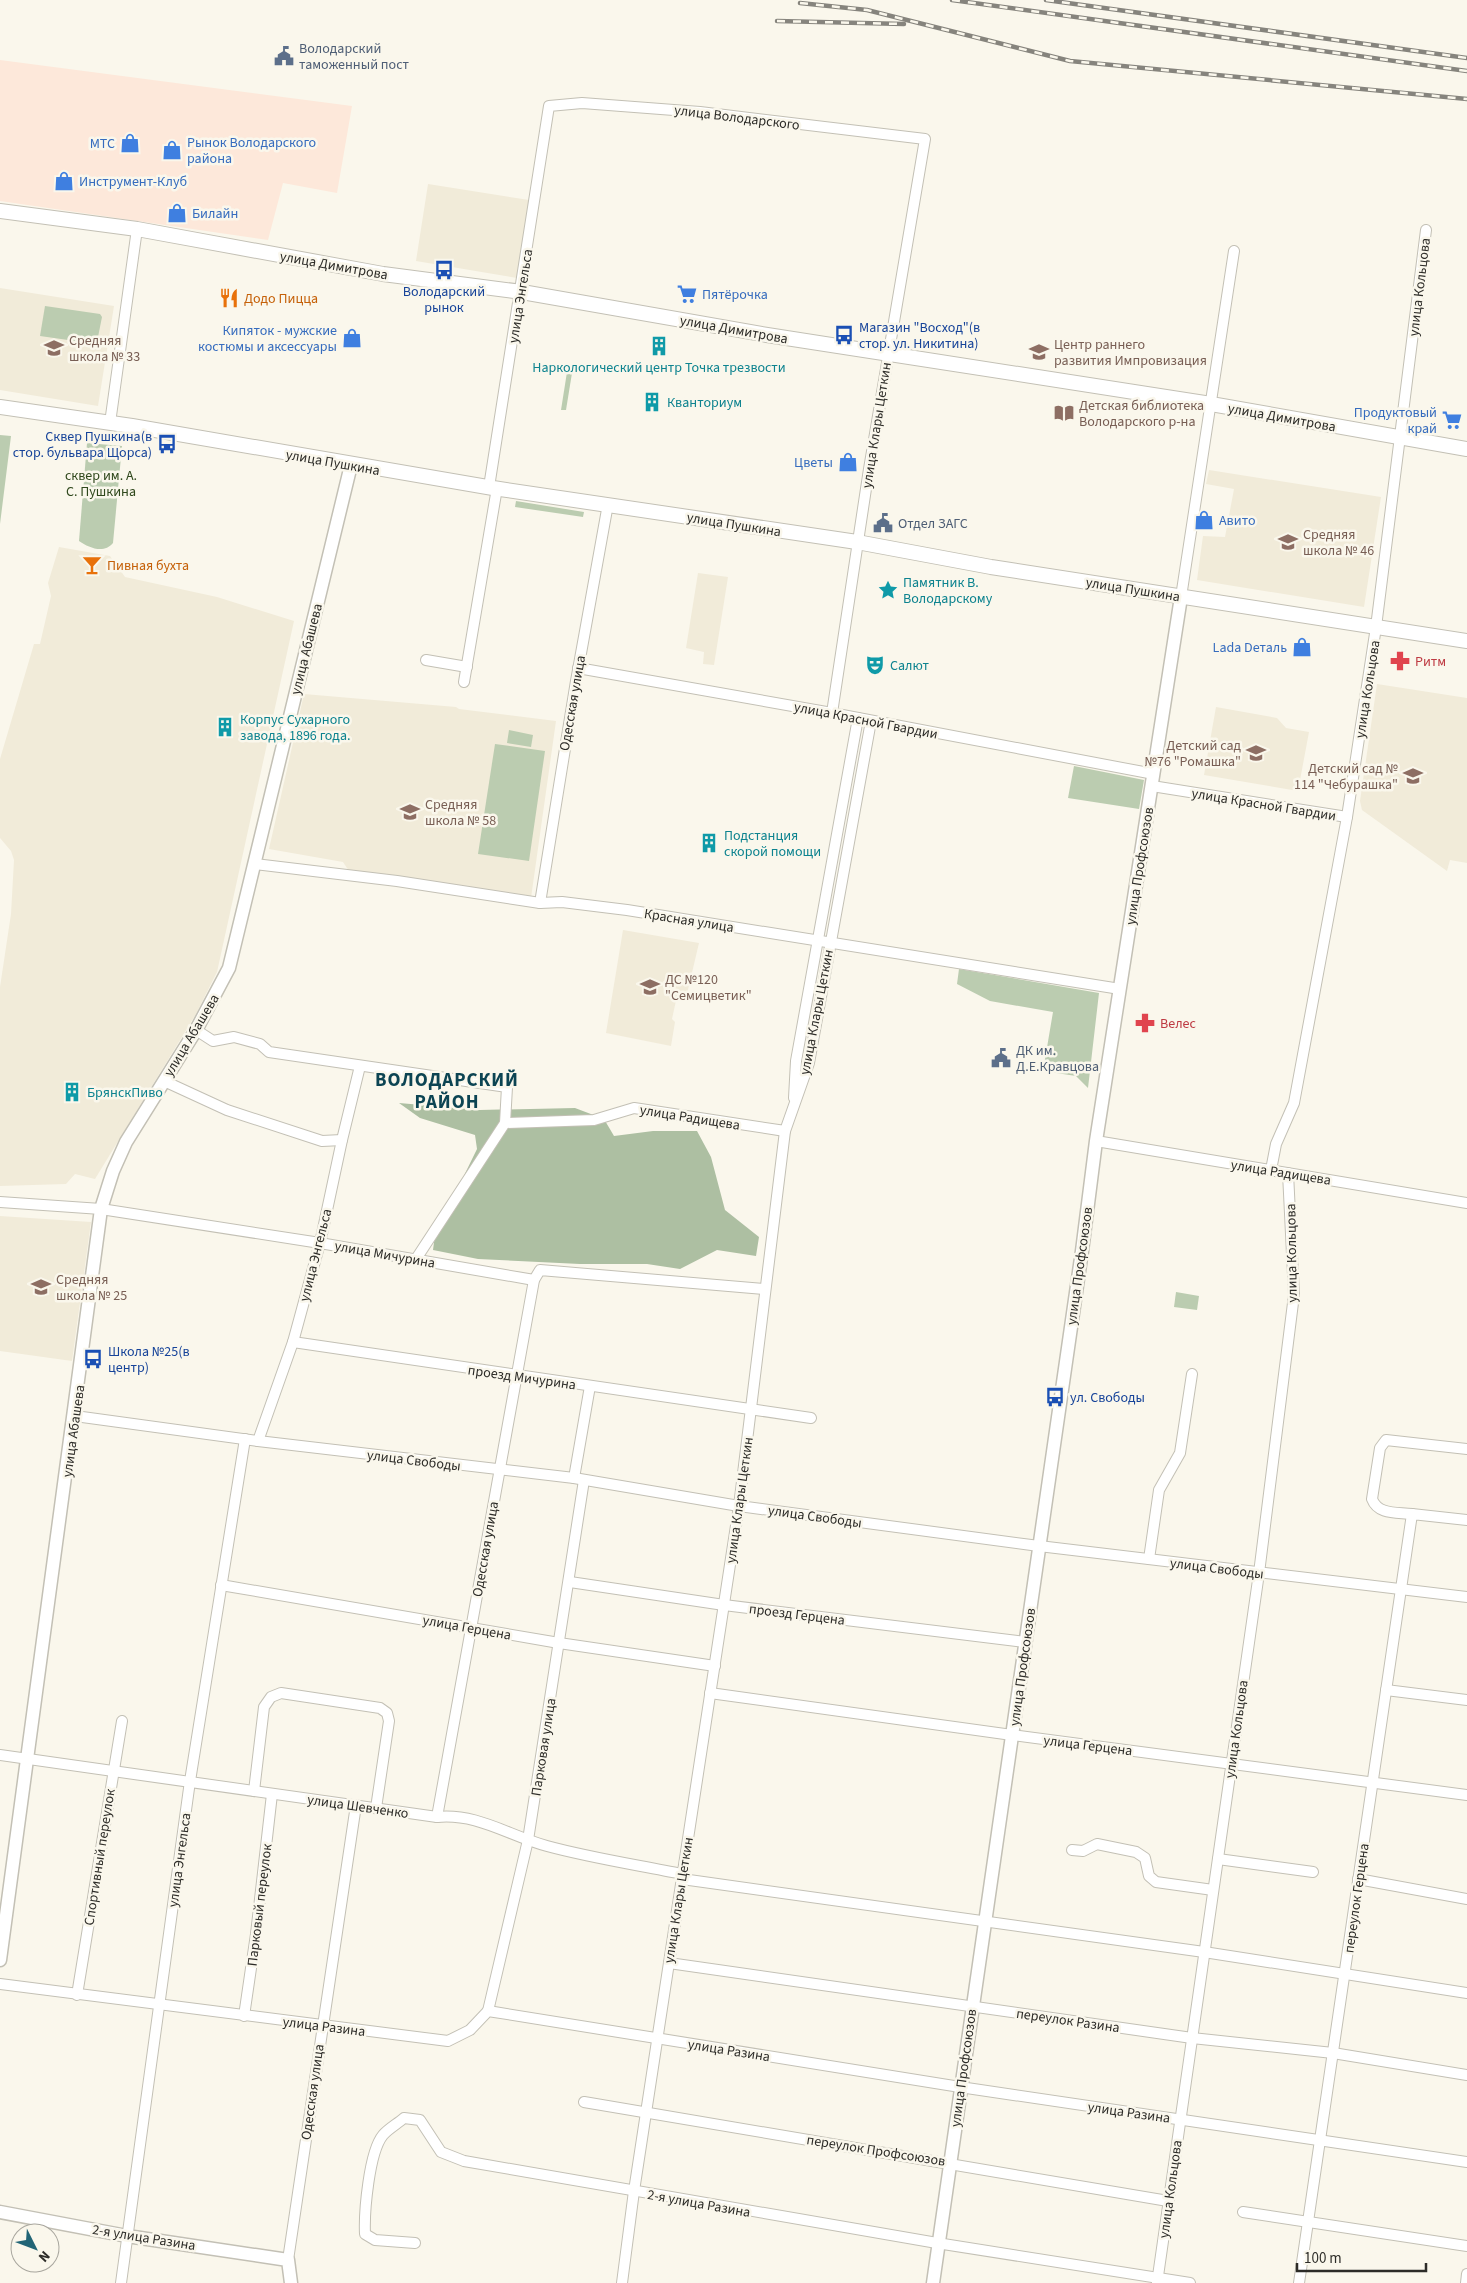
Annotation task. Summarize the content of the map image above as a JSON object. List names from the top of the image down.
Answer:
{
  "streets": {
    "main road": ["улица Димитрова", "улица Пушкина"],
    "street": [
      "улица Володарского",
      "улица Кольцова",
      "улица Энгельса",
      "улица Клары Цеткин",
      "улица Абашева",
      "Одесская улица",
      "улица Красной Гвардии",
      "улица Профсоюзов",
      "Красная улица",
      "улица Радищева",
      "улица Мичурина",
      "проезд Мичурина",
      "улица Свободы",
      "проезд Герцена",
      "улица Герцена",
      "Парковая улица",
      "улица Шевченко",
      "Спортивный переулок",
      "переулок Герцена",
      "Парковый переулок",
      "переулок Разина",
      "улица Разина",
      "переулок Профсоюзов",
      "2-я улица Разина"
    ]
  },
  "crossings": [
    ["улица Володарского", "улица Энгельса"],
    ["улица Володарского", "улица Клары Цеткин"],
    ["улица Димитрова", "улица Кольцова"],
    ["улица Димитрова", "улица Энгельса"],
    ["улица Димитрова", "улица Клары Цеткин"],
    ["улица Димитрова", "улица Профсоюзов"],
    ["улица Кольцова", "улица Пушкина"],
    ["улица Кольцова", "улица Красной Гвардии"],
    ["улица Кольцова", "улица Радищева"],
    ["улица Кольцова", "улица Свободы"],
    ["улица Кольцова", "улица Герцена"],
    ["улица Кольцова", "улица Шевченко"],
    ["улица Кольцова", "переулок Разина"],
    ["улица Кольцова", "улица Разина"],
    ["улица Кольцова", "переулок Профсоюзов"],
    ["улица Кольцова", "2-я улица Разина"],
    ["улица Энгельса", "улица Пушкина"],
    ["улица Энгельса", "улица Мичурина"],
    ["улица Энгельса", "проезд Мичурина"],
    ["улица Энгельса", "улица Свободы"],
    ["улица Энгельса", "улица Герцена"],
    ["улица Энгельса", "улица Шевченко"],
    ["улица Энгельса", "улица Разина"],
    ["улица Энгельса", "2-я улица Разина"],
    ["улица Клары Цеткин", "улица Пушкина"],
    ["улица Клары Цеткин", "улица Красной Гвардии"],
    ["улица Клары Цеткин", "Красная улица"],
    ["улица Клары Цеткин", "улица Радищева"],
    ["улица Клары Цеткин", "проезд Мичурина"],
    ["улица Клары Цеткин", "улица Свободы"],
    ["улица Клары Цеткин", "проезд Герцена"],
    ["улица Клары Цеткин", "улица Герцена"],
    ["улица Клары Цеткин", "улица Шевченко"],
    ["улица Клары Цеткин", "переулок Разина"],
    ["улица Клары Цеткин", "улица Разина"],
    ["улица Клары Цеткин", "переулок Профсоюзов"],
    ["улица Клары Цеткин", "2-я улица Разина"],
    ["улица Пушкина", "улица Абашева"],
    ["улица Пушкина", "Одесская улица"],
    ["улица Пушкина", "улица Профсоюзов"],
    ["улица Абашева", "Красная улица"],
    ["улица Абашева", "улица Мичурина"],
    ["улица Абашева", "улица Свободы"],
    ["улица Абашева", "улица Шевченко"],
    ["Одесская улица", "улица Красной Гвардии"],
    ["Одесская улица", "Красная улица"],
    ["Одесская улица", "улица Мичурина"],
    ["Одесская улица", "проезд Мичурина"],
    ["Одесская улица", "улица Свободы"],
    ["Одесская улица", "улица Герцена"],
    ["Одесская улица", "улица Шевченко"],
    ["Одесская улица", "улица Разина"],
    ["Одесская улица", "2-я улица Разина"],
    ["улица Красной Гвардии", "улица Профсоюзов"],
    ["улица Профсоюзов", "Красная улица"],
    ["улица Профсоюзов", "улица Радищева"],
    ["улица Профсоюзов", "улица Свободы"],
    ["улица Профсоюзов", "проезд Герцена"],
    ["улица Профсоюзов", "улица Герцена"],
    ["улица Профсоюзов", "улица Шевченко"],
    ["улица Профсоюзов", "переулок Разина"],
    ["улица Профсоюзов", "улица Разина"],
    ["улица Профсоюзов", "переулок Профсоюзов"],
    ["улица Профсоюзов", "2-я улица Разина"],
    ["проезд Мичурина", "Парковая улица"],
    ["улица Свободы", "Парковая улица"],
    ["улица Свободы", "переулок Герцена"],
    ["проезд Герцена", "Парковая улица"],
    ["улица Герцена", "Парковая улица"],
    ["улица Герцена", "переулок Герцена"],
    ["Парковая улица", "улица Шевченко"],
    ["Парковая улица", "улица Разина"],
    ["улица Шевченко", "Спортивный переулок"],
    ["улица Шевченко", "переулок Герцена"],
    ["улица Шевченко", "Парковый переулок"],
    ["Спортивный переулок", "улица Разина"],
    ["переулок Герцена", "переулок Разина"],
    ["переулок Герцена", "улица Разина"],
    ["Парковый переулок", "улица Разина"]
  ],
  "districts": ["ВОЛОДАРСКИЙ РАЙОН"],
  "parks": ["сквер им. А. С. Пушкина"],
  "places": {
    "public building": ["Володарский таможенный пост", "Отдел ЗАГС", "ДК им. Д.Е.Кравцова"],
    "shop": [
      "МТС",
      "Рынок Володарского района",
      "Инструмент-Клуб",
      "Билайн",
      "Кипяток - мужские костюмы и аксессуары",
      "Цветы",
      "Авито",
      "Lada Dеталь"
    ],
    "bus stop": [
      "Володарский рынок",
      "Магазин \"Восход\"(в стор. ул. Никитина)",
      "Сквер Пушкина(в стор. бульвара Щорса)",
      "Школа №25(в центр)",
      "ул. Свободы"
    ],
    "supermarket": ["Пятёрочка", "Продуктовый край"],
    "restaurant": ["Додо Пицца"],
    "building": [
      "Наркологический центр Точка трезвости",
      "Кванториум",
      "Корпус Сухарного завода, 1896 года.",
      "Подстанция скорой помощи",
      "БрянскПиво"
    ],
    "school or university": [
      "Средняя школа № 33",
      "Центр раннего развития Импровизация",
      "Средняя школа № 46",
      "Детский сад №76 \"Ромашка\"",
      "Детский сад № 114 \"Чебурашка\"",
      "Средняя школа № 58",
      "ДС №120 \"Семицветик\"",
      "Средняя школа № 25"
    ],
    "library": ["Детская библиотека Володарского р-на"],
    "bar": ["Пивная бухта"],
    "place": ["Памятник В. Володарскому"],
    "pharmacy": ["Ритм", "Велес"],
    "theatre": ["Салют"]
  },
  "scale_bar": "100 m",
  "north": "bottom right"
}
